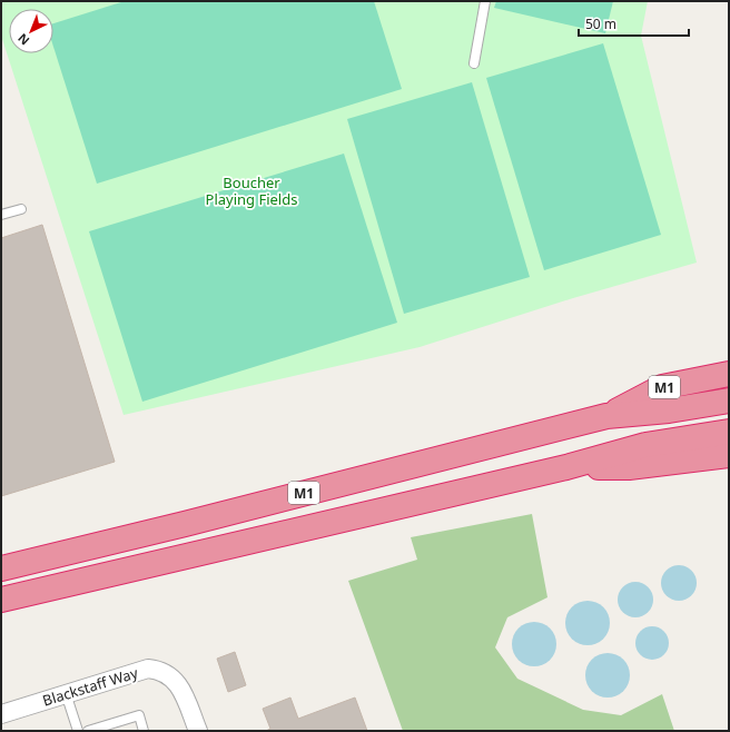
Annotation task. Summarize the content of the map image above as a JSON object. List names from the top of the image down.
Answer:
{
  "streets": {
    "highway": ["M1"],
    "street": ["Blackstaff Way"]
  },
  "parks": ["Boucher Playing Fields"],
  "scale_bar": "50 m",
  "north": "bottom left"
}
